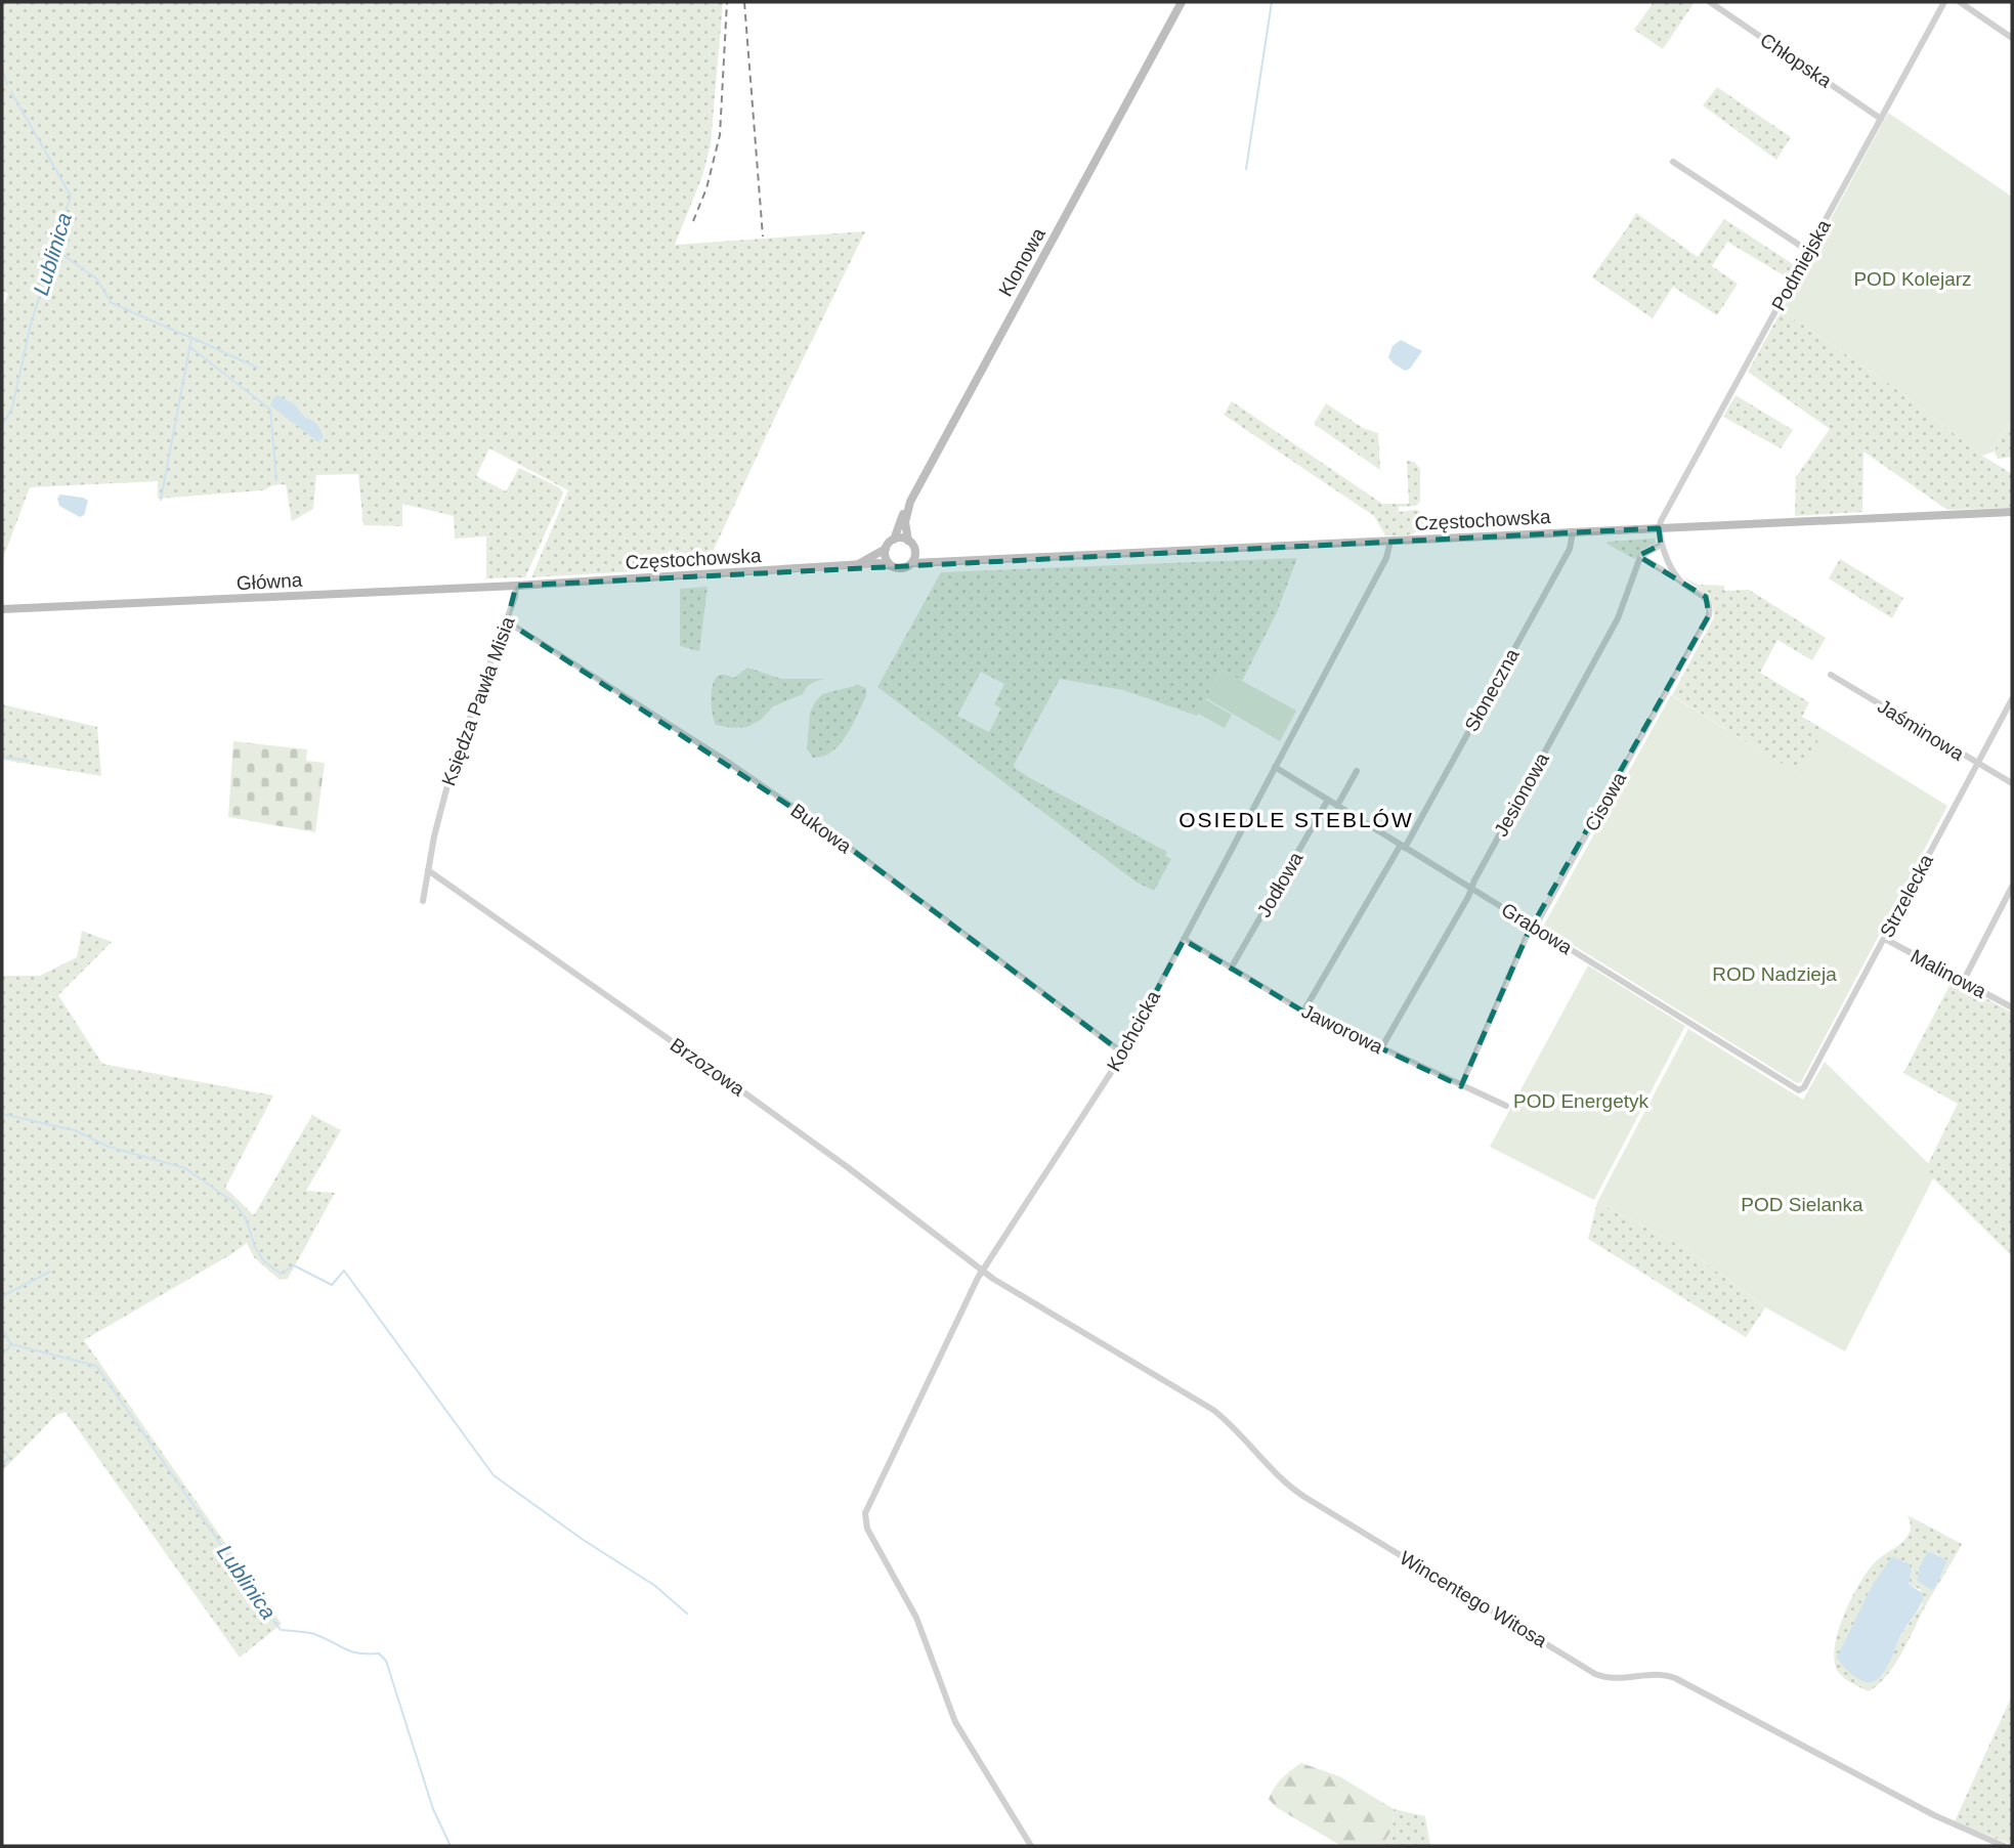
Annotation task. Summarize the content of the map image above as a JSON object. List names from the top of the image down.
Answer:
{
  "streets": {
    "main road": ["Klonowa", "Częstochowska", "Główna"],
    "street": [
      "Chłopska",
      "Podmiejska",
      "Słoneczna",
      "Księdza Pawła Misia",
      "Jaśminowa",
      "Jesionowa",
      "Cisowa",
      "Bukowa",
      "Jodłowa",
      "Strzelecka",
      "Grabowa",
      "Malinowa",
      "Jaworowa",
      "Kochcicka",
      "Brzozowa",
      "Wincentego Witosa"
    ]
  },
  "crossings": [
    ["Chłopska", "Podmiejska"],
    ["Klonowa", "Częstochowska"],
    ["Podmiejska", "Częstochowska"],
    ["Podmiejska", "Cisowa"],
    ["Częstochowska", "Główna"],
    ["Częstochowska", "Słoneczna"],
    ["Częstochowska", "Cisowa"],
    ["Częstochowska", "Kochcicka"],
    ["Główna", "Księdza Pawła Misia"],
    ["Słoneczna", "Grabowa"],
    ["Słoneczna", "Jaworowa"],
    ["Księdza Pawła Misia", "Bukowa"],
    ["Księdza Pawła Misia", "Brzozowa"],
    ["Jaśminowa", "Strzelecka"],
    ["Jesionowa", "Grabowa"],
    ["Jesionowa", "Jaworowa"],
    ["Cisowa", "Grabowa"],
    ["Cisowa", "Jaworowa"],
    ["Bukowa", "Kochcicka"],
    ["Jodłowa", "Grabowa"],
    ["Jodłowa", "Jaworowa"],
    ["Strzelecka", "Grabowa"],
    ["Strzelecka", "Malinowa"],
    ["Grabowa", "Kochcicka"],
    ["Jaworowa", "Kochcicka"],
    ["Kochcicka", "Brzozowa"],
    ["Kochcicka", "Wincentego Witosa"],
    ["Brzozowa", "Wincentego Witosa"]
  ],
  "districts": ["OSIEDLE STEBLÓW"],
  "water": ["Lublinica"],
  "parks": [
    "POD Kolejarz",
    "ROD Nadzieja",
    "POD Energetyk",
    "POD Sielanka"
  ]
}
